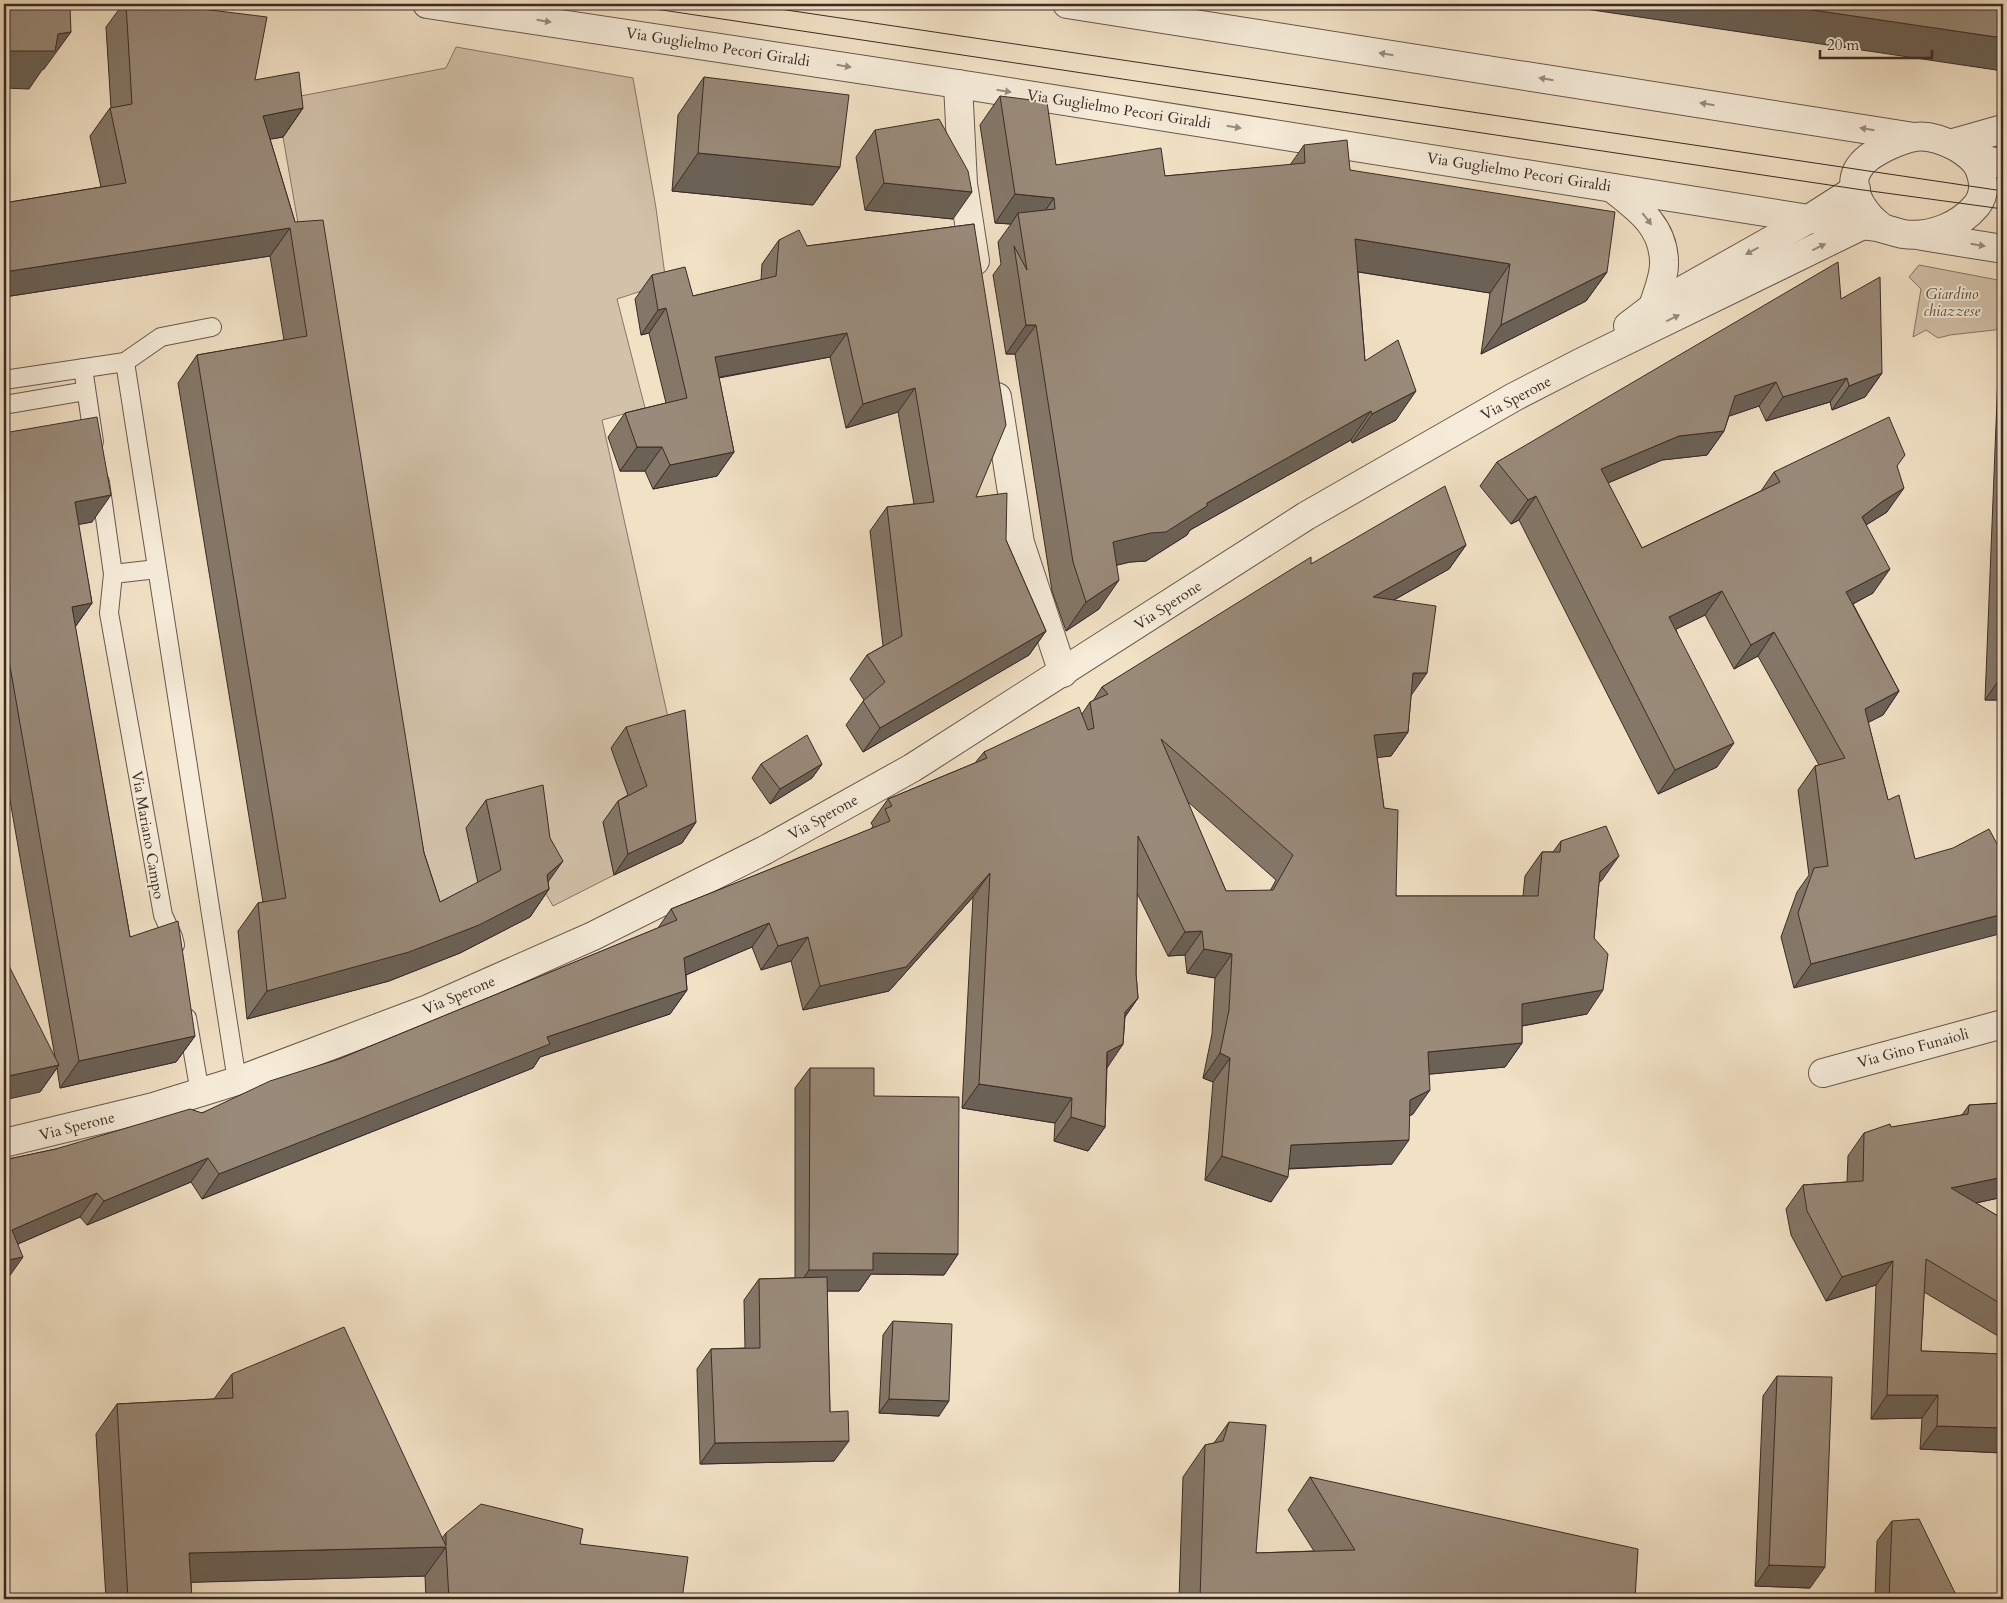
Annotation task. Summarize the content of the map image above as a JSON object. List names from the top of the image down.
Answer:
{
  "streets": {
    "street": ["Via Guglielmo Pecori Giraldi", "Via Sperone", "Via Gino Funaioli"],
    "lane": ["Via Mariano Campo"]
  },
  "parks": ["Giardino chiazzese"],
  "scale_bar": "20 m"
}
